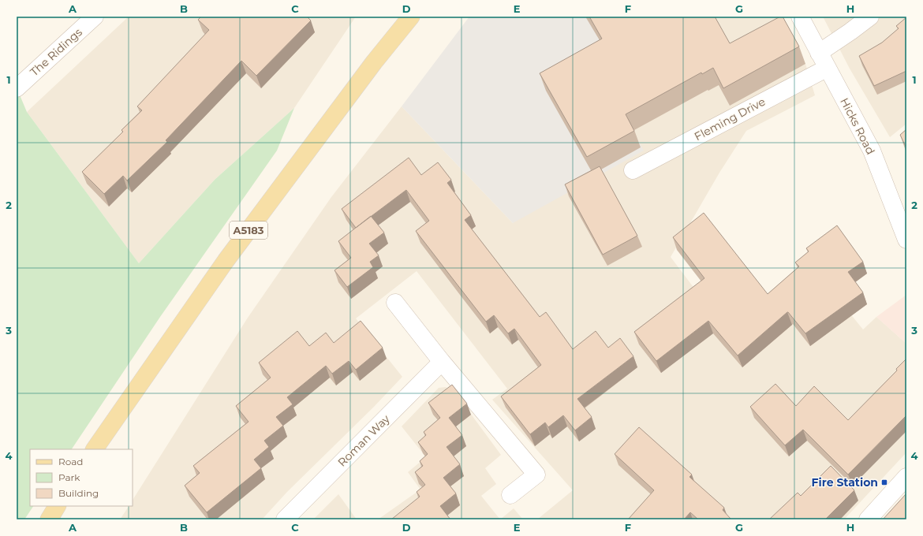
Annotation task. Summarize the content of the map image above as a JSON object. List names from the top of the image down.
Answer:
{
  "streets": {
    "main road": ["A5183"],
    "street": [
      "The Ridings",
      "Fleming Drive",
      "Hicks Road",
      "Roman Way"
    ]
  },
  "crossings": [
    ["Fleming Drive", "Hicks Road"]
  ],
  "places": {
    "transit": ["Fire Station"]
  },
  "legend": ["Road", "Park", "Building"],
  "grid": {
    "columns": [
      "A",
      "B",
      "C",
      "D",
      "E",
      "F",
      "G",
      "H"
    ],
    "rows": [
      "1",
      "2",
      "3",
      "4"
    ]
  }
}
